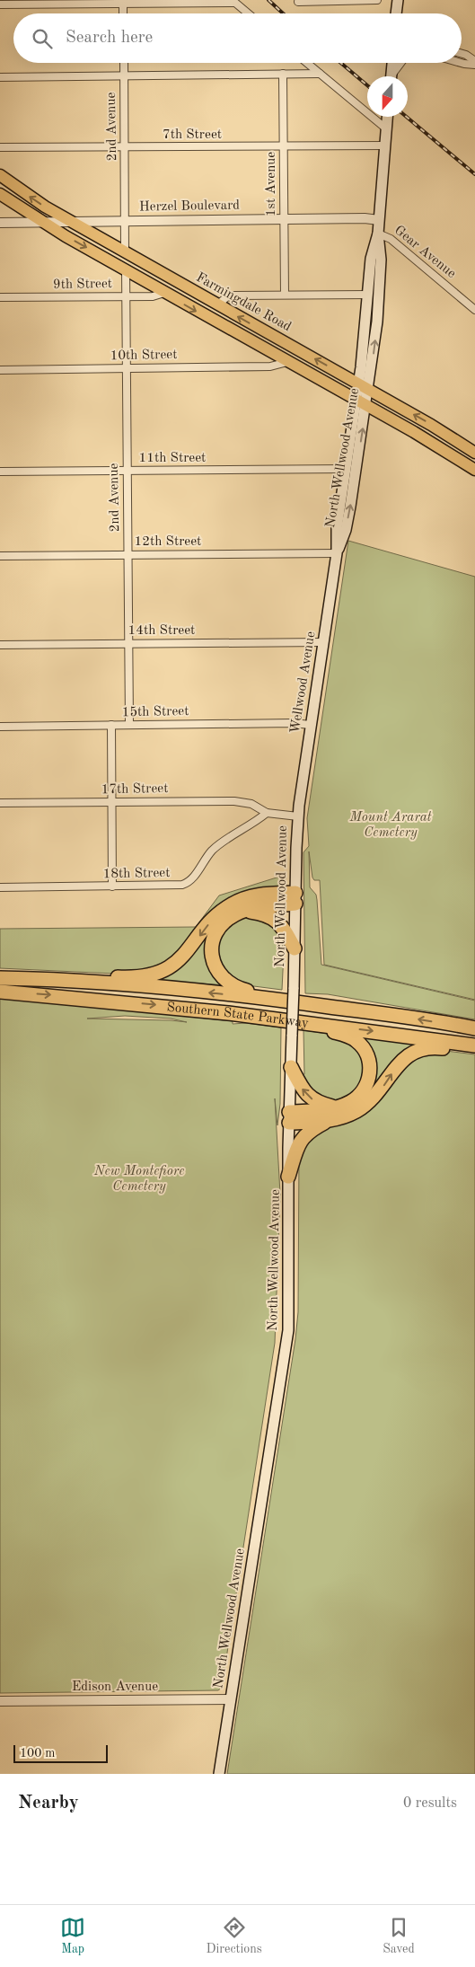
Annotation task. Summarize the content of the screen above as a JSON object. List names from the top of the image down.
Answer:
{
  "streets": {
    "highway": ["Southern State Parkway"],
    "main road": ["Farmingdale Road", "North Wellwood Avenue", "Wellwood Avenue"],
    "street": [
      "2nd Avenue",
      "7th Street",
      "1st Avenue",
      "Herzel Boulevard",
      "Gear Avenue",
      "9th Street",
      "10th Street",
      "11th Street",
      "12th Street",
      "14th Street",
      "15th Street",
      "17th Street",
      "18th Street",
      "Edison Avenue"
    ]
  },
  "crossings": [
    ["2nd Avenue", "7th Street"],
    ["2nd Avenue", "Herzel Boulevard"],
    ["2nd Avenue", "9th Street"],
    ["2nd Avenue", "Farmingdale Road"],
    ["2nd Avenue", "10th Street"],
    ["2nd Avenue", "11th Street"],
    ["2nd Avenue", "12th Street"],
    ["2nd Avenue", "14th Street"],
    ["2nd Avenue", "15th Street"],
    ["7th Street", "1st Avenue"],
    ["7th Street", "North Wellwood Avenue"],
    ["1st Avenue", "Herzel Boulevard"],
    ["Herzel Boulevard", "Farmingdale Road"],
    ["Herzel Boulevard", "North Wellwood Avenue"],
    ["Gear Avenue", "North Wellwood Avenue"],
    ["Farmingdale Road", "North Wellwood Avenue"],
    ["11th Street", "North Wellwood Avenue"],
    ["North Wellwood Avenue", "12th Street"],
    ["North Wellwood Avenue", "Wellwood Avenue"],
    ["North Wellwood Avenue", "Southern State Parkway"],
    ["North Wellwood Avenue", "Edison Avenue"],
    ["12th Street", "Wellwood Avenue"],
    ["14th Street", "Wellwood Avenue"],
    ["Wellwood Avenue", "15th Street"],
    ["17th Street", "18th Street"]
  ],
  "parks": ["Mount Ararat Cemetery", "New Montefiore Cemetery"],
  "scale_bar": "100 m",
  "north": "bottom",
  "page": {
    "search": "Search here",
    "scale": "100 m",
    "heading": ["Nearby", "0 results"],
    "nav": ["Map", "Directions", "Saved"]
  }
}
